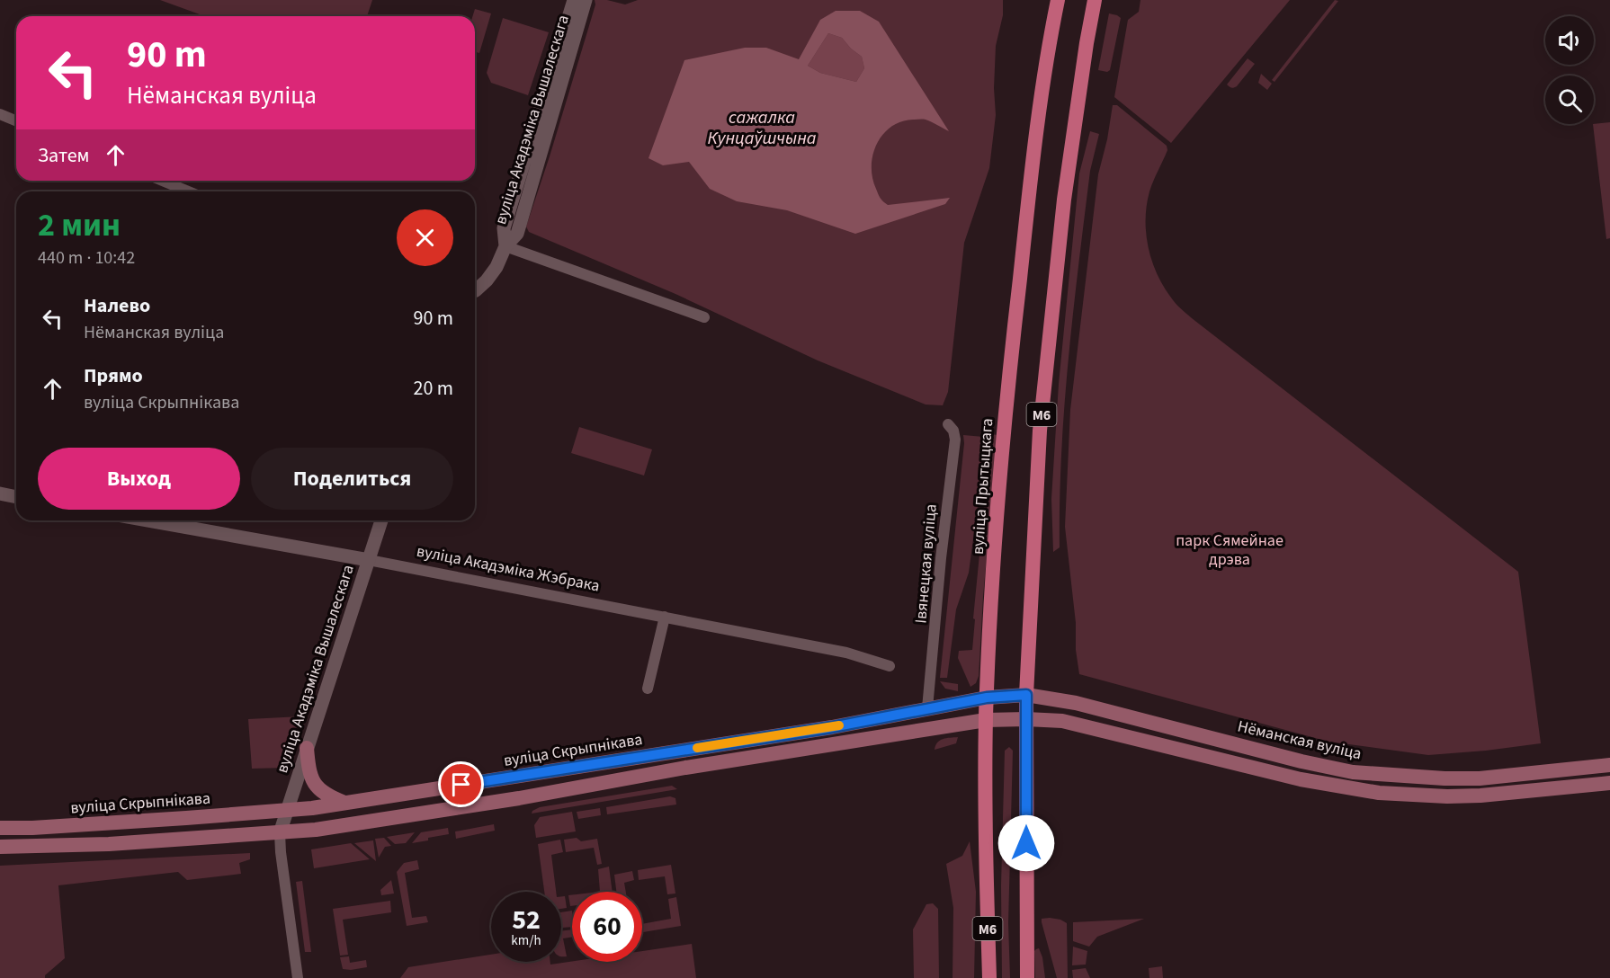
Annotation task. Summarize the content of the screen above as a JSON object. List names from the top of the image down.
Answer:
{
  "streets": {
    "main road": [
      "М6",
      "вуліца Прытыцкага",
      "Нёманская вуліца",
      "вуліца Скрыпнікава"
    ],
    "street": ["вуліца Акадэміка Вышалескага", "Івянецкая вуліца", "вуліца Акадэміка Жэбрака"]
  },
  "crossings": [
    ["вуліца Акадэміка Вышалескага", "вуліца Акадэміка Жэбрака"],
    ["вуліца Акадэміка Вышалескага", "вуліца Скрыпнікава"],
    ["М6", "Нёманская вуліца"],
    ["вуліца Прытыцкага", "Нёманская вуліца"],
    ["вуліца Прытыцкага", "вуліца Скрыпнікава"],
    ["Івянецкая вуліца", "вуліца Скрыпнікава"],
    ["Нёманская вуліца", "вуліца Скрыпнікава"]
  ],
  "water": ["сажалка Кунцаўшчына"],
  "parks": ["парк Сямейнае дрэва"],
  "page": {
    "turn": ["90 m", "Нёманская вуліца"],
    "then": "Затем",
    "heading": ["2 мин", "440 m · 10:42"],
    "list": [
      {
        "name": "Налево",
        "note": "Нёманская вуліца",
        "value": "90 m"
      },
      {
        "name": "Прямо",
        "note": "вуліца Скрыпнікава",
        "value": "20 m"
      }
    ],
    "buttons": ["Выход", "Поделиться"],
    "speed": "52 km/h",
    "limit": "60"
  }
}
